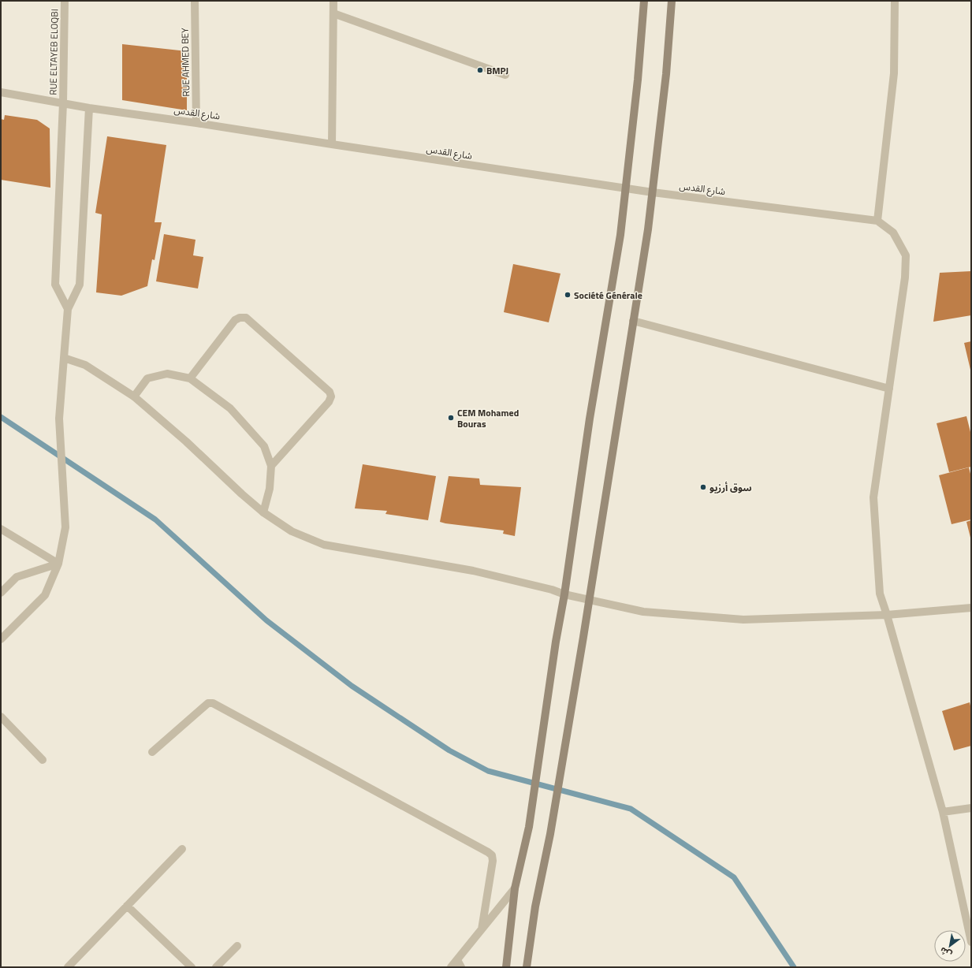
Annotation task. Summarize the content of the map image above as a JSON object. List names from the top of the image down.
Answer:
{
  "streets": {
    "street": ["RUE ELTAYEB ELOQBI", "RUE AHMED BEY", "شارع القدس"]
  },
  "crossings": [
    ["RUE ELTAYEB ELOQBI", "شارع القدس"],
    ["RUE AHMED BEY", "شارع القدس"]
  ],
  "places": [
    "BMPJ",
    "Société Générale",
    "CEM Mohamed Bouras",
    "سوق أرزيو"
  ],
  "north": "bottom left"
}
